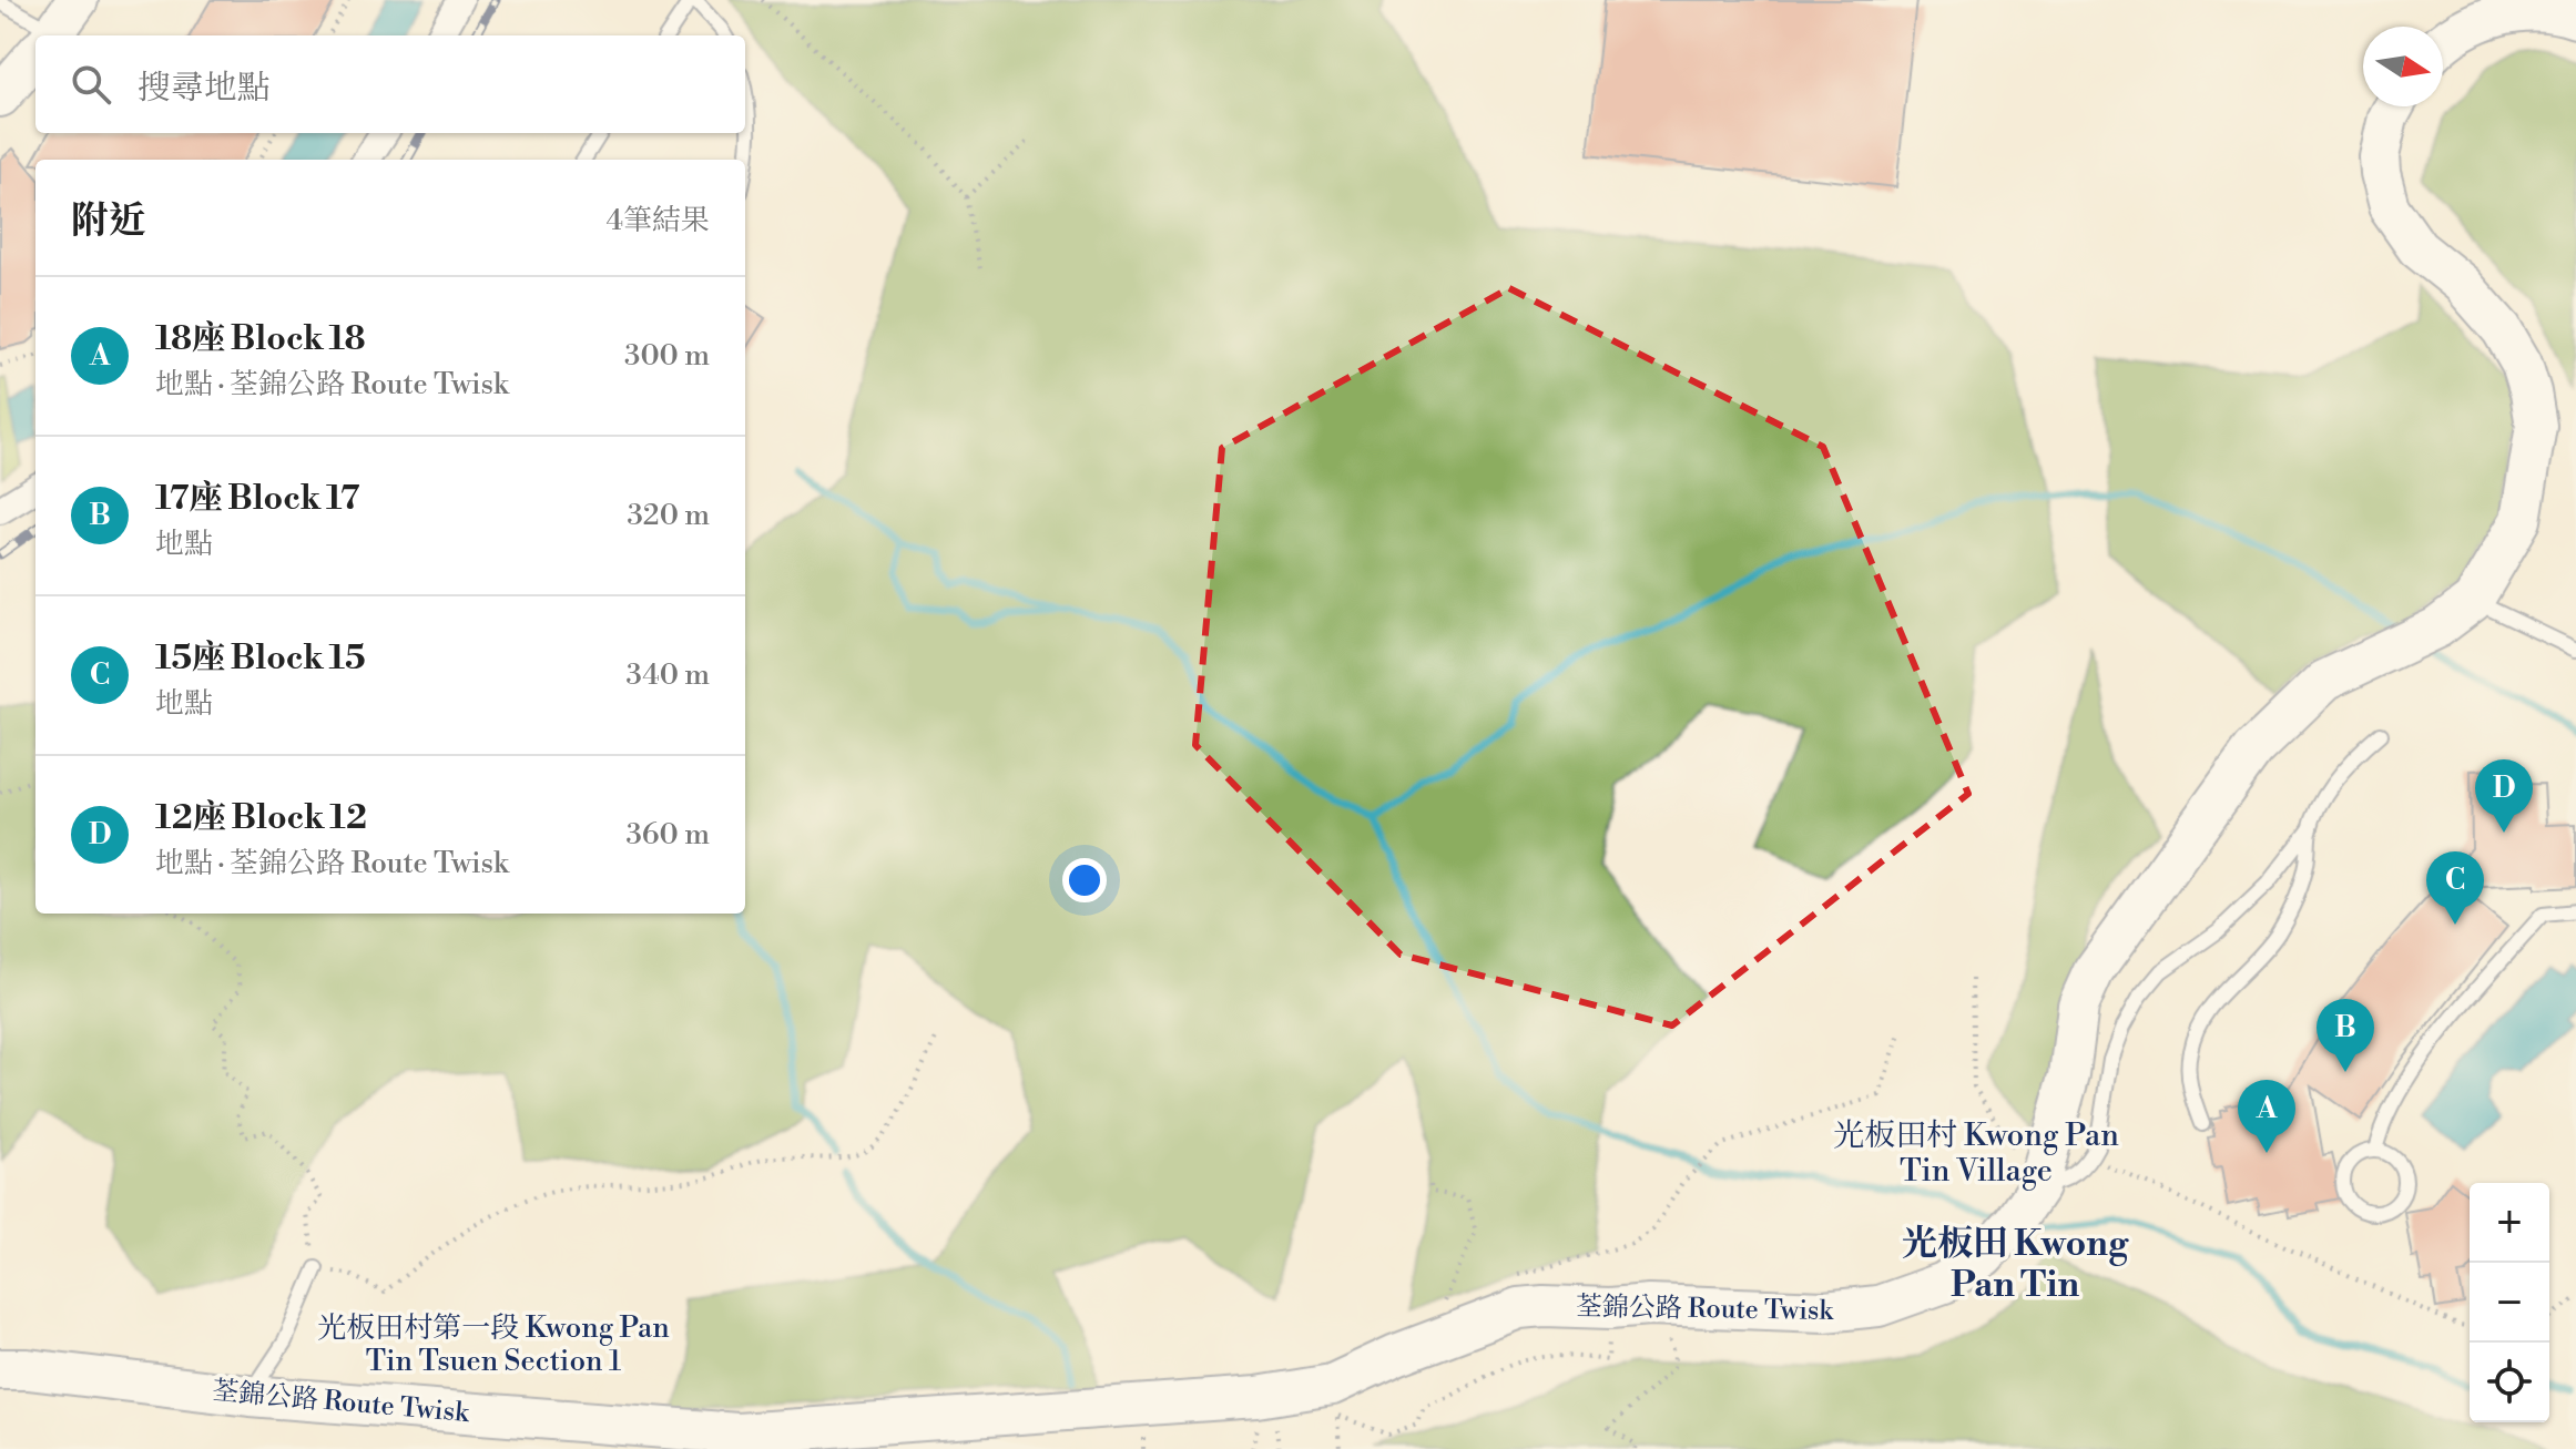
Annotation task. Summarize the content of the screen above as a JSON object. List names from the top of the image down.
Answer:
{
  "streets": {
    "main road": ["荃錦公路 Route Twisk"]
  },
  "districts": ["光板田村 Kwong Pan Tin Village", "光板田 Kwong Pan Tin", "光板田村第一段 Kwong Pan Tin Tsuen Section 1"],
  "north": "right",
  "page": {
    "search": "搜尋地點",
    "heading": ["附近", "4筆結果"],
    "list": [
      {
        "mark": "A",
        "name": "18座 Block 18",
        "note": "地點 · 荃錦公路 Route Twisk",
        "value": "300 m"
      },
      {
        "mark": "B",
        "name": "17座 Block 17",
        "note": "地點",
        "value": "320 m"
      },
      {
        "mark": "C",
        "name": "15座 Block 15",
        "note": "地點",
        "value": "340 m"
      },
      {
        "mark": "D",
        "name": "12座 Block 12",
        "note": "地點 · 荃錦公路 Route Twisk",
        "value": "360 m"
      }
    ],
    "pins": [
      "D",
      "C",
      "B",
      "A"
    ],
    "map_buttons": ["+", "−"]
  }
}
